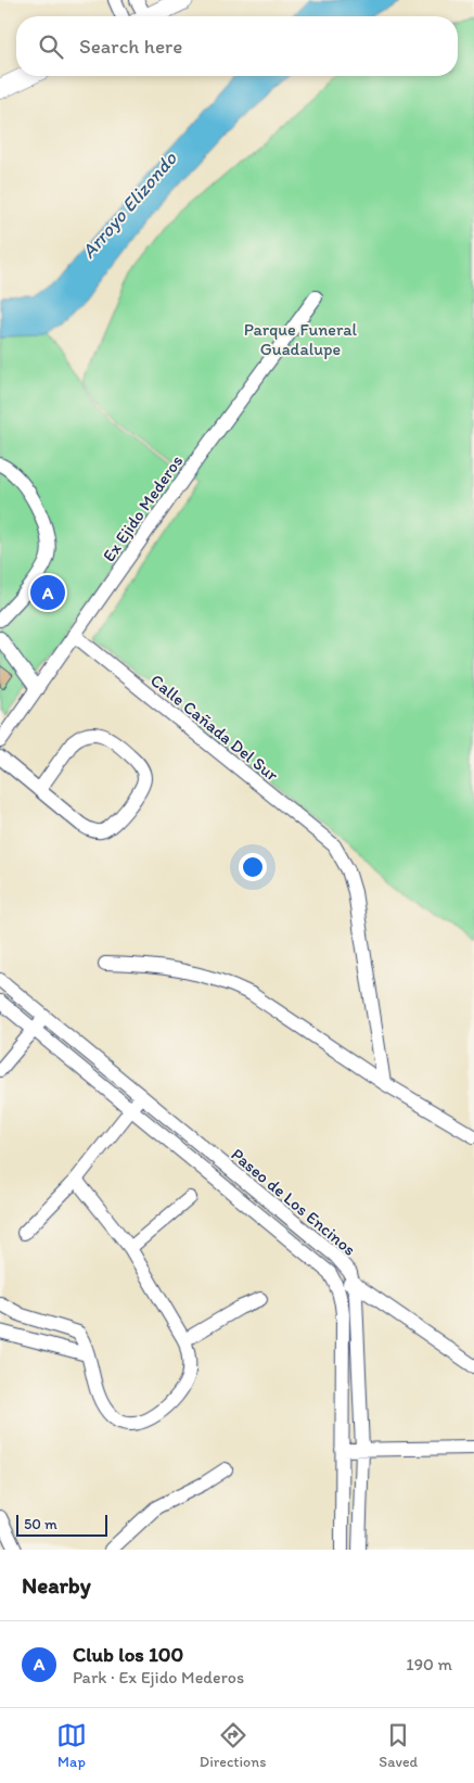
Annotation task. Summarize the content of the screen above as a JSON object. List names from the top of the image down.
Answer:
{
  "streets": {
    "street": ["Ex Ejido Mederos", "Calle Cañada Del Sur", "Paseo de Los Encinos"]
  },
  "crossings": [
    ["Ex Ejido Mederos", "Calle Cañada Del Sur"]
  ],
  "water": ["Arroyo Elizondo"],
  "parks": ["Parque Funeral Guadalupe"],
  "scale_bar": "50 m",
  "page": {
    "search": "Search here",
    "pins": "A",
    "scale": "50 m",
    "heading": "Nearby",
    "list": [
      {
        "mark": "A",
        "name": "Club los 100",
        "note": "Park · Ex Ejido Mederos",
        "value": "190 m"
      }
    ],
    "nav": ["Map", "Directions", "Saved"]
  }
}
